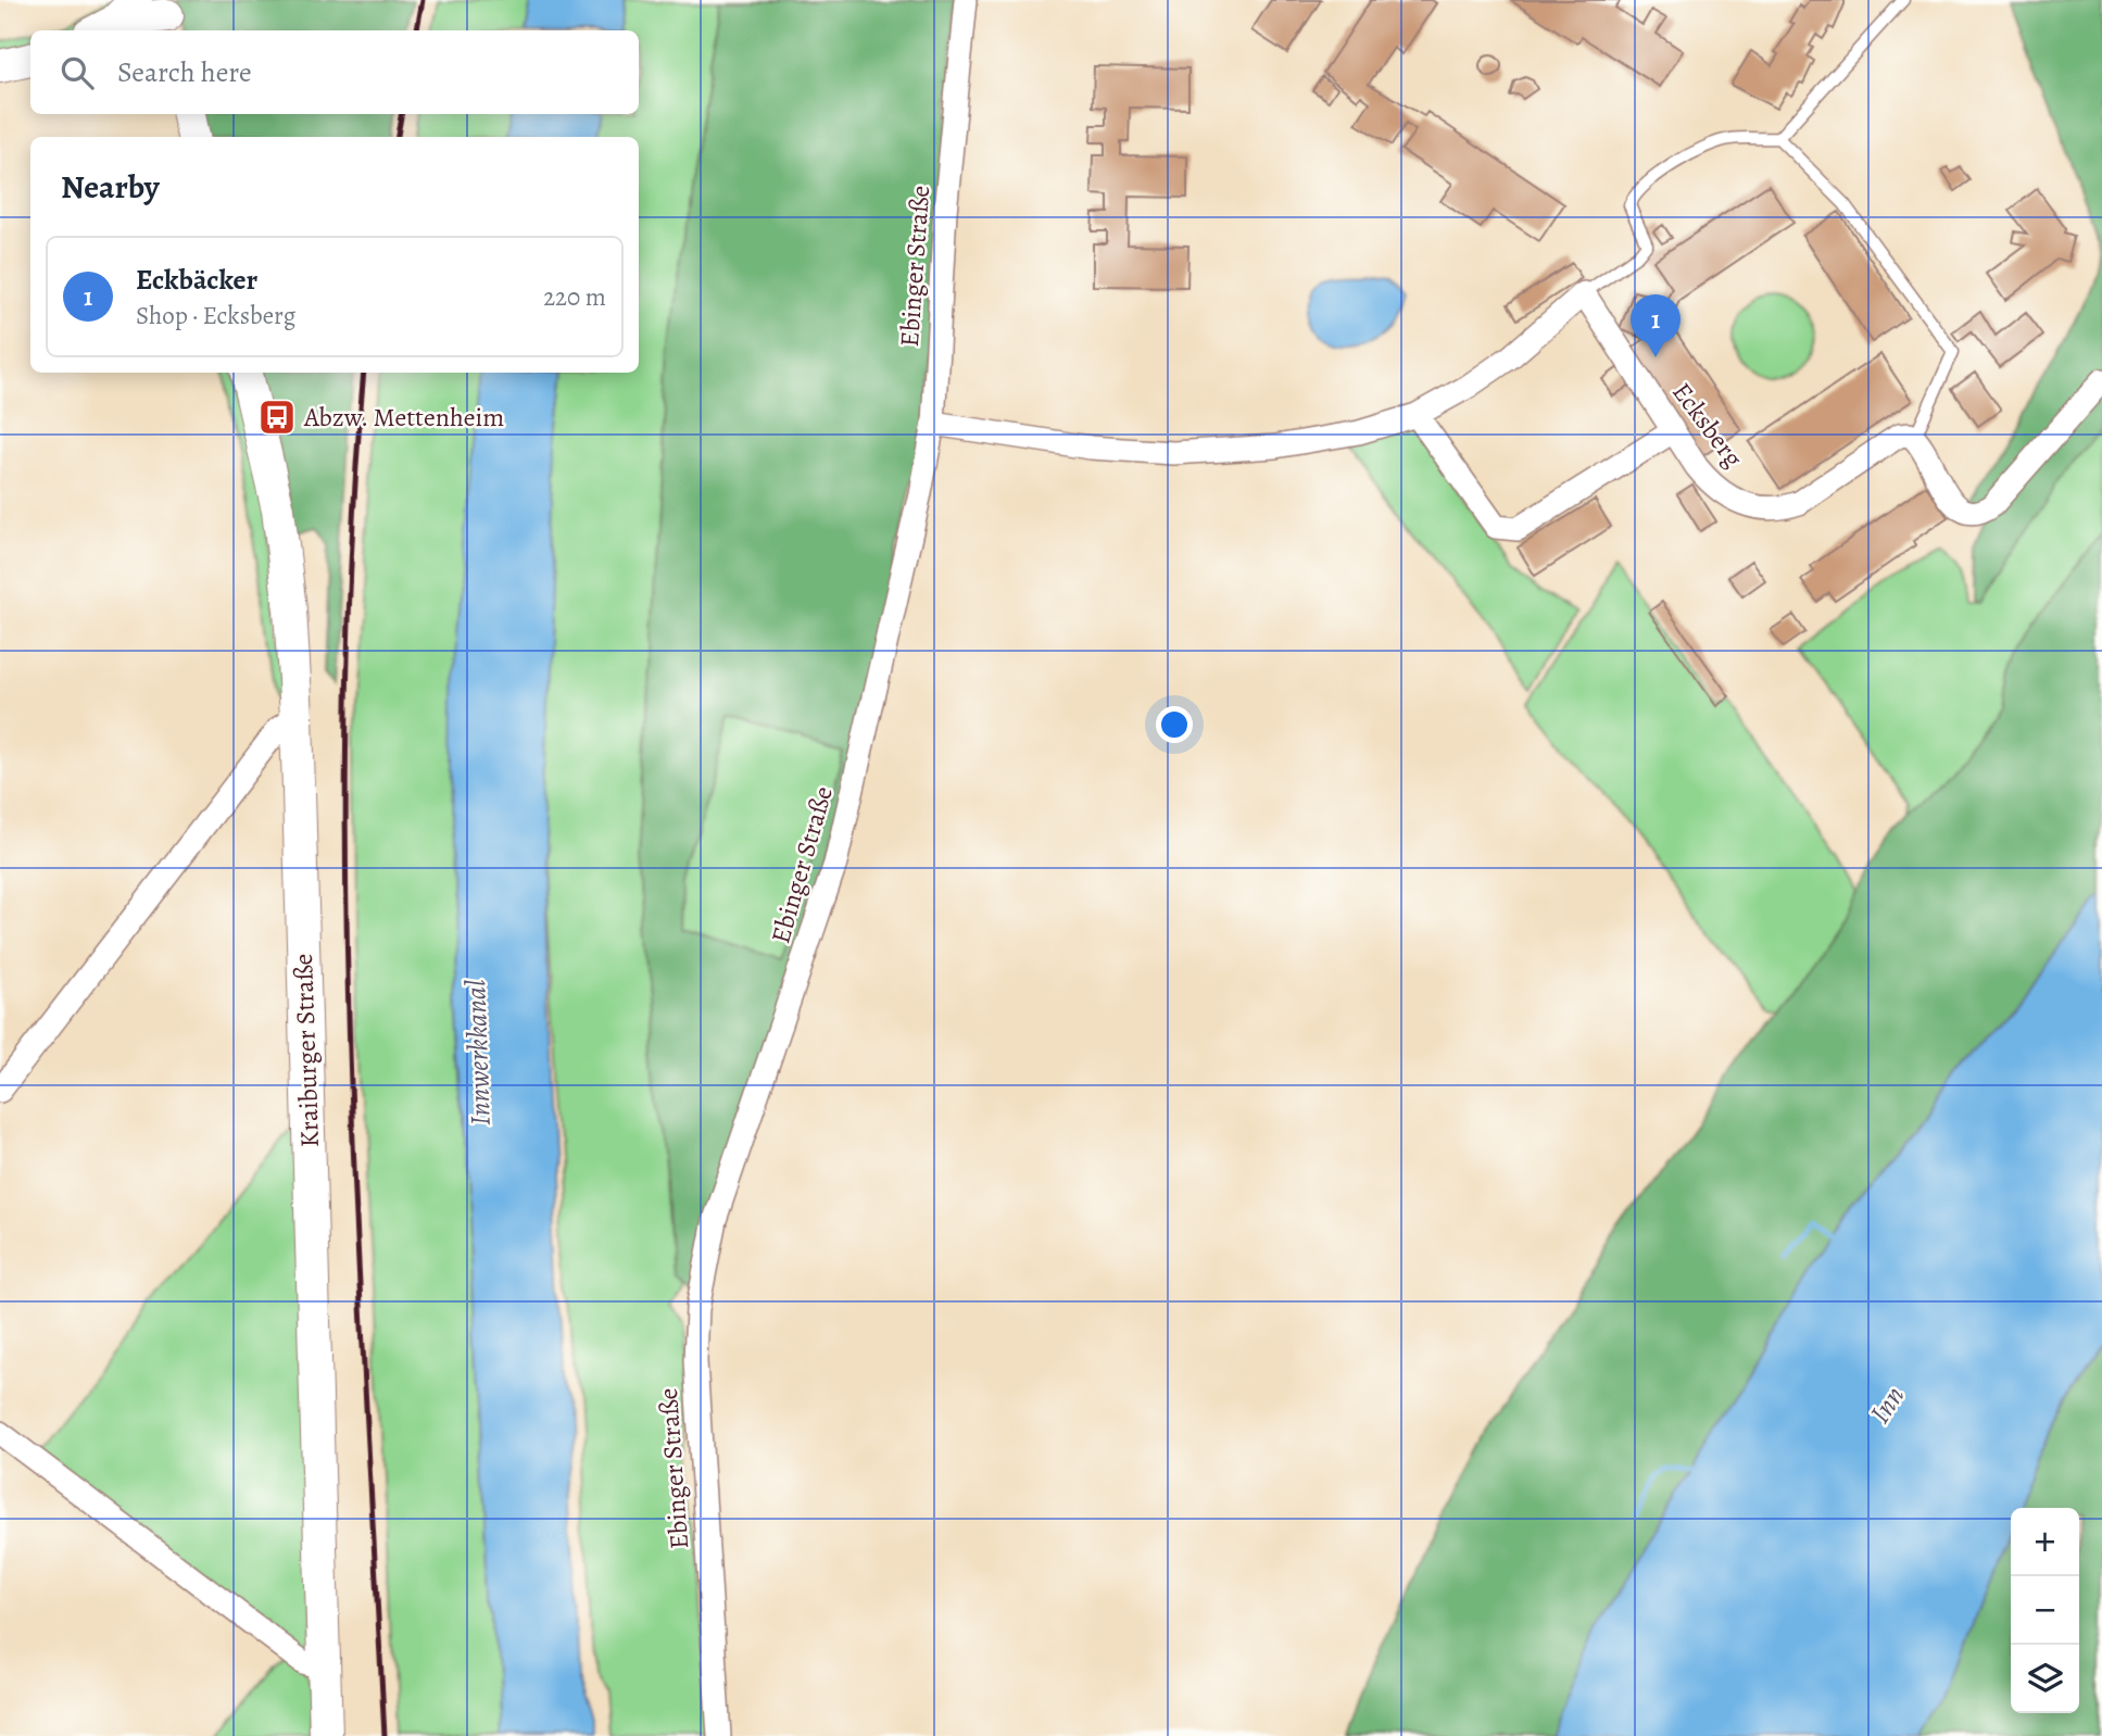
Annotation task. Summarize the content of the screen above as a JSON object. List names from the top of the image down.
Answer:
{
  "streets": {
    "main road": ["Kraiburger Straße"],
    "street": ["Ebinger Straße", "Ecksberg"]
  },
  "water": ["Innwerkkanal", "Inn"],
  "places": {
    "bus stop": ["Abzw. Mettenheim"]
  },
  "page": {
    "search": "Search here",
    "heading": "Nearby",
    "list": [
      {
        "mark": "1",
        "name": "Eckbäcker",
        "note": "Shop · Ecksberg",
        "value": "220 m"
      }
    ],
    "pins": "1",
    "map_buttons": ["+", "−"]
  }
}
